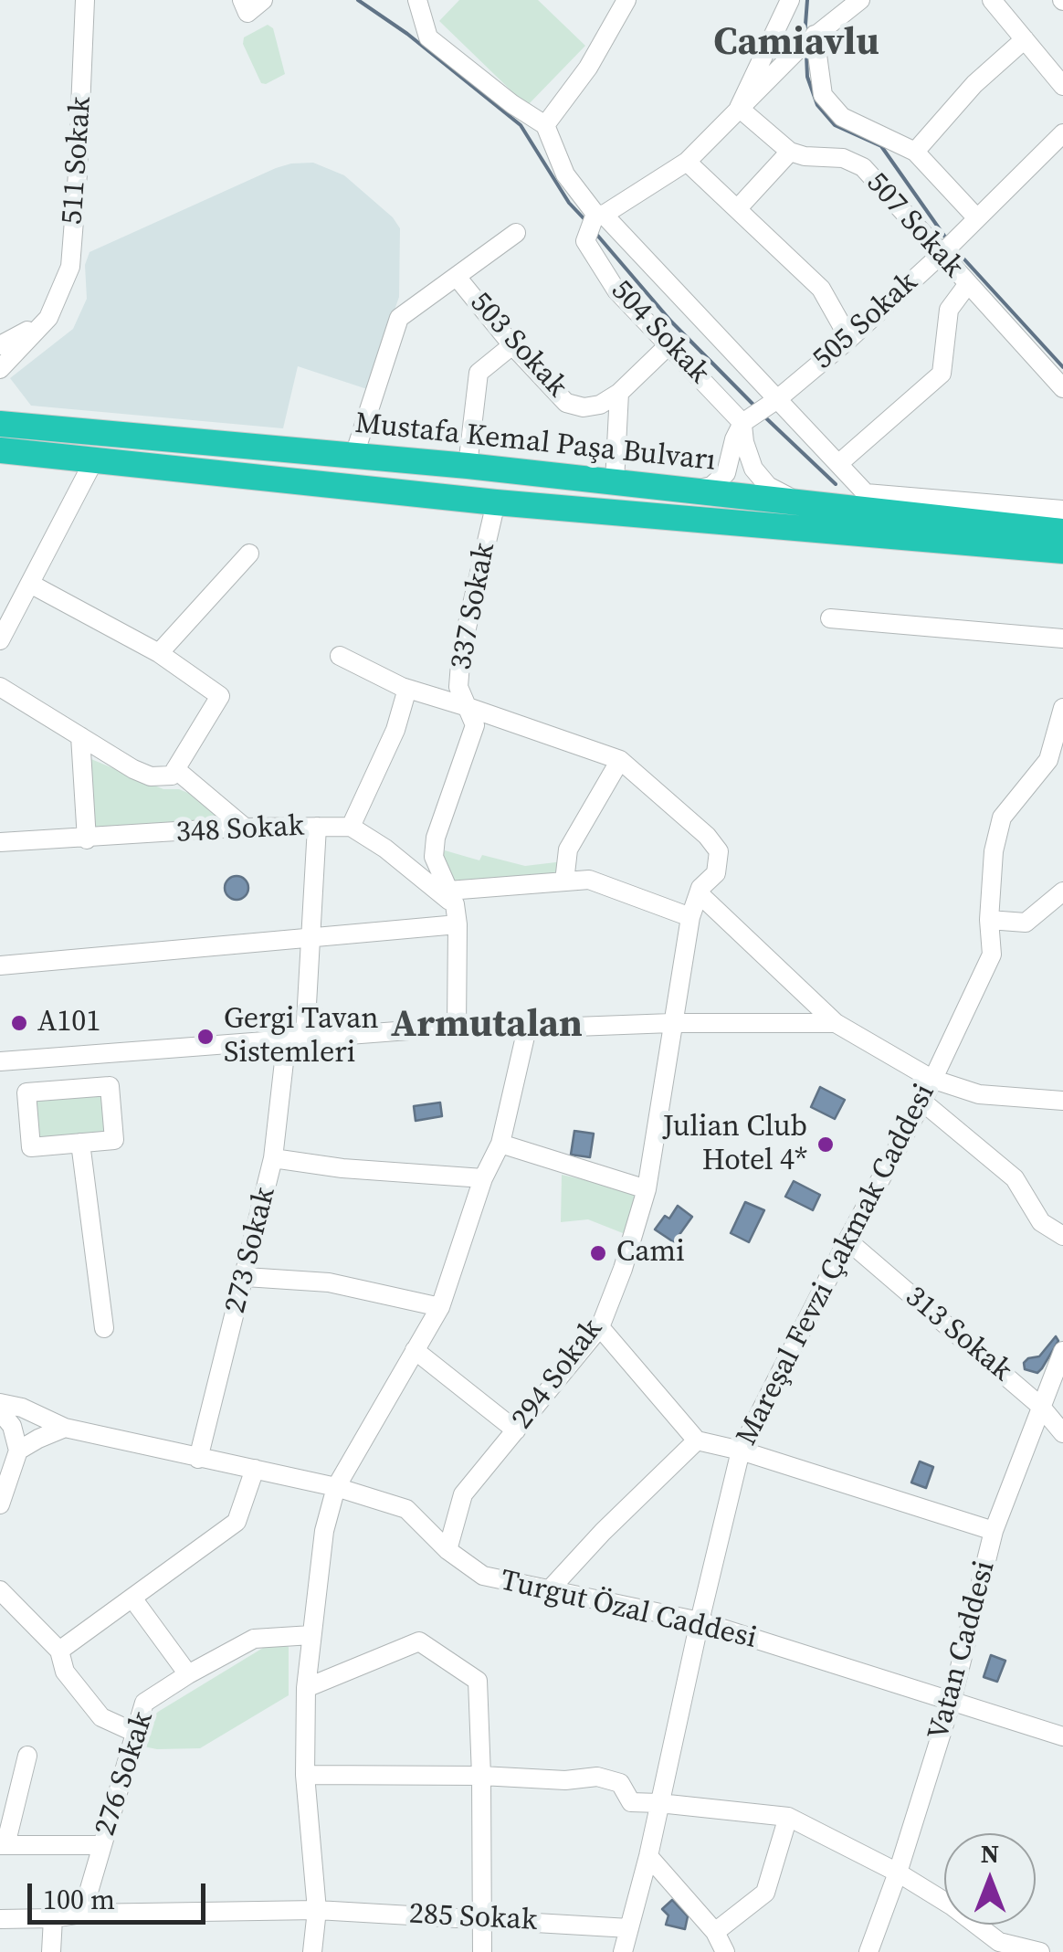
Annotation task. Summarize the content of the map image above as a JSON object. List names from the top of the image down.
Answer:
{
  "streets": {
    "highway": ["Mustafa Kemal Paşa Bulvarı"],
    "street": [
      "511 Sokak",
      "507 Sokak",
      "505 Sokak",
      "504 Sokak",
      "503 Sokak",
      "337 Sokak",
      "348 Sokak",
      "273 Sokak",
      "Mareşal Fevzi Çakmak Caddesi",
      "313 Sokak",
      "294 Sokak",
      "Turgut Özal Caddesi",
      "Vatan Caddesi",
      "276 Sokak",
      "285 Sokak"
    ]
  },
  "crossings": [
    ["507 Sokak", "505 Sokak"],
    ["505 Sokak", "504 Sokak"],
    ["504 Sokak", "503 Sokak"],
    ["Mustafa Kemal Paşa Bulvarı", "337 Sokak"],
    ["348 Sokak", "273 Sokak"],
    ["273 Sokak", "Turgut Özal Caddesi"],
    ["Mareşal Fevzi Çakmak Caddesi", "313 Sokak"],
    ["Mareşal Fevzi Çakmak Caddesi", "Turgut Özal Caddesi"],
    ["Mareşal Fevzi Çakmak Caddesi", "285 Sokak"],
    ["313 Sokak", "Vatan Caddesi"],
    ["294 Sokak", "Turgut Özal Caddesi"],
    ["Turgut Özal Caddesi", "Vatan Caddesi"],
    ["276 Sokak", "285 Sokak"]
  ],
  "districts": ["Camiavlu", "Armutalan"],
  "places": [
    "A101",
    "Gergi Tavan Sistemleri",
    "Julian Club Hotel 4*",
    "Cami"
  ],
  "scale_bar": "100 m",
  "north": "top"
}
